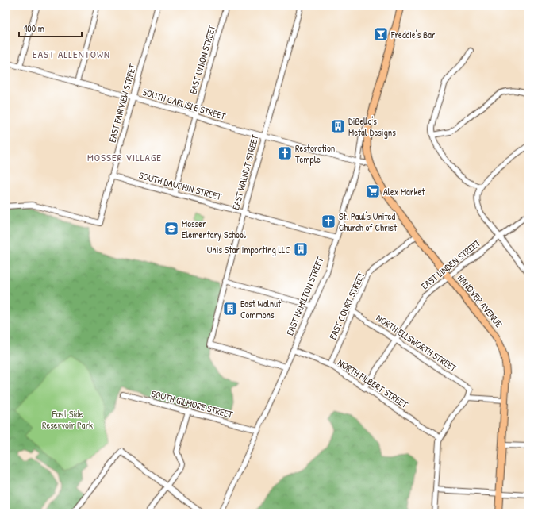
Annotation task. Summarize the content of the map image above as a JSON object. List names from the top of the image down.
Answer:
{
  "streets": {
    "main road": ["EAST HAMILTON STREET", "HANOVER AVENUE"],
    "street": [
      "EAST UNION STREET",
      "EAST FAIRVIEW STREET",
      "SOUTH CARLISLE STREET",
      "EAST WALNUT STREET",
      "SOUTH DAUPHIN STREET",
      "EAST LINDEN STREET",
      "EAST COURT STREET",
      "NORTH ELLSWORTH STREET",
      "NORTH FILBERT STREET",
      "SOUTH GILMORE STREET"
    ]
  },
  "crossings": [
    ["EAST UNION STREET", "SOUTH CARLISLE STREET"],
    ["EAST UNION STREET", "SOUTH DAUPHIN STREET"],
    ["EAST FAIRVIEW STREET", "SOUTH CARLISLE STREET"],
    ["EAST FAIRVIEW STREET", "SOUTH DAUPHIN STREET"],
    ["SOUTH CARLISLE STREET", "EAST WALNUT STREET"],
    ["SOUTH CARLISLE STREET", "EAST HAMILTON STREET"],
    ["SOUTH CARLISLE STREET", "HANOVER AVENUE"],
    ["EAST WALNUT STREET", "SOUTH DAUPHIN STREET"],
    ["EAST WALNUT STREET", "EAST HAMILTON STREET"],
    ["SOUTH DAUPHIN STREET", "EAST HAMILTON STREET"],
    ["EAST LINDEN STREET", "HANOVER AVENUE"],
    ["EAST LINDEN STREET", "NORTH ELLSWORTH STREET"],
    ["EAST LINDEN STREET", "NORTH FILBERT STREET"],
    ["EAST HAMILTON STREET", "HANOVER AVENUE"],
    ["EAST HAMILTON STREET", "NORTH FILBERT STREET"],
    ["EAST HAMILTON STREET", "SOUTH GILMORE STREET"],
    ["HANOVER AVENUE", "EAST COURT STREET"],
    ["EAST COURT STREET", "NORTH ELLSWORTH STREET"],
    ["EAST COURT STREET", "NORTH FILBERT STREET"]
  ],
  "districts": ["EAST ALLENTOWN", "MOSSER VILLAGE"],
  "parks": ["East Side Reservoir Park"],
  "places": {
    "bar": ["Freddie's Bar"],
    "building": ["DiBello's Metal Designs", "Unis Star Importing LLC", "East Walnut Commons"],
    "church": ["Restoration Temple", "St. Paul's United Church of Christ"],
    "supermarket": ["Alex Market"],
    "school or university": ["Mosser Elementary School"]
  },
  "scale_bar": "100 m"
}
